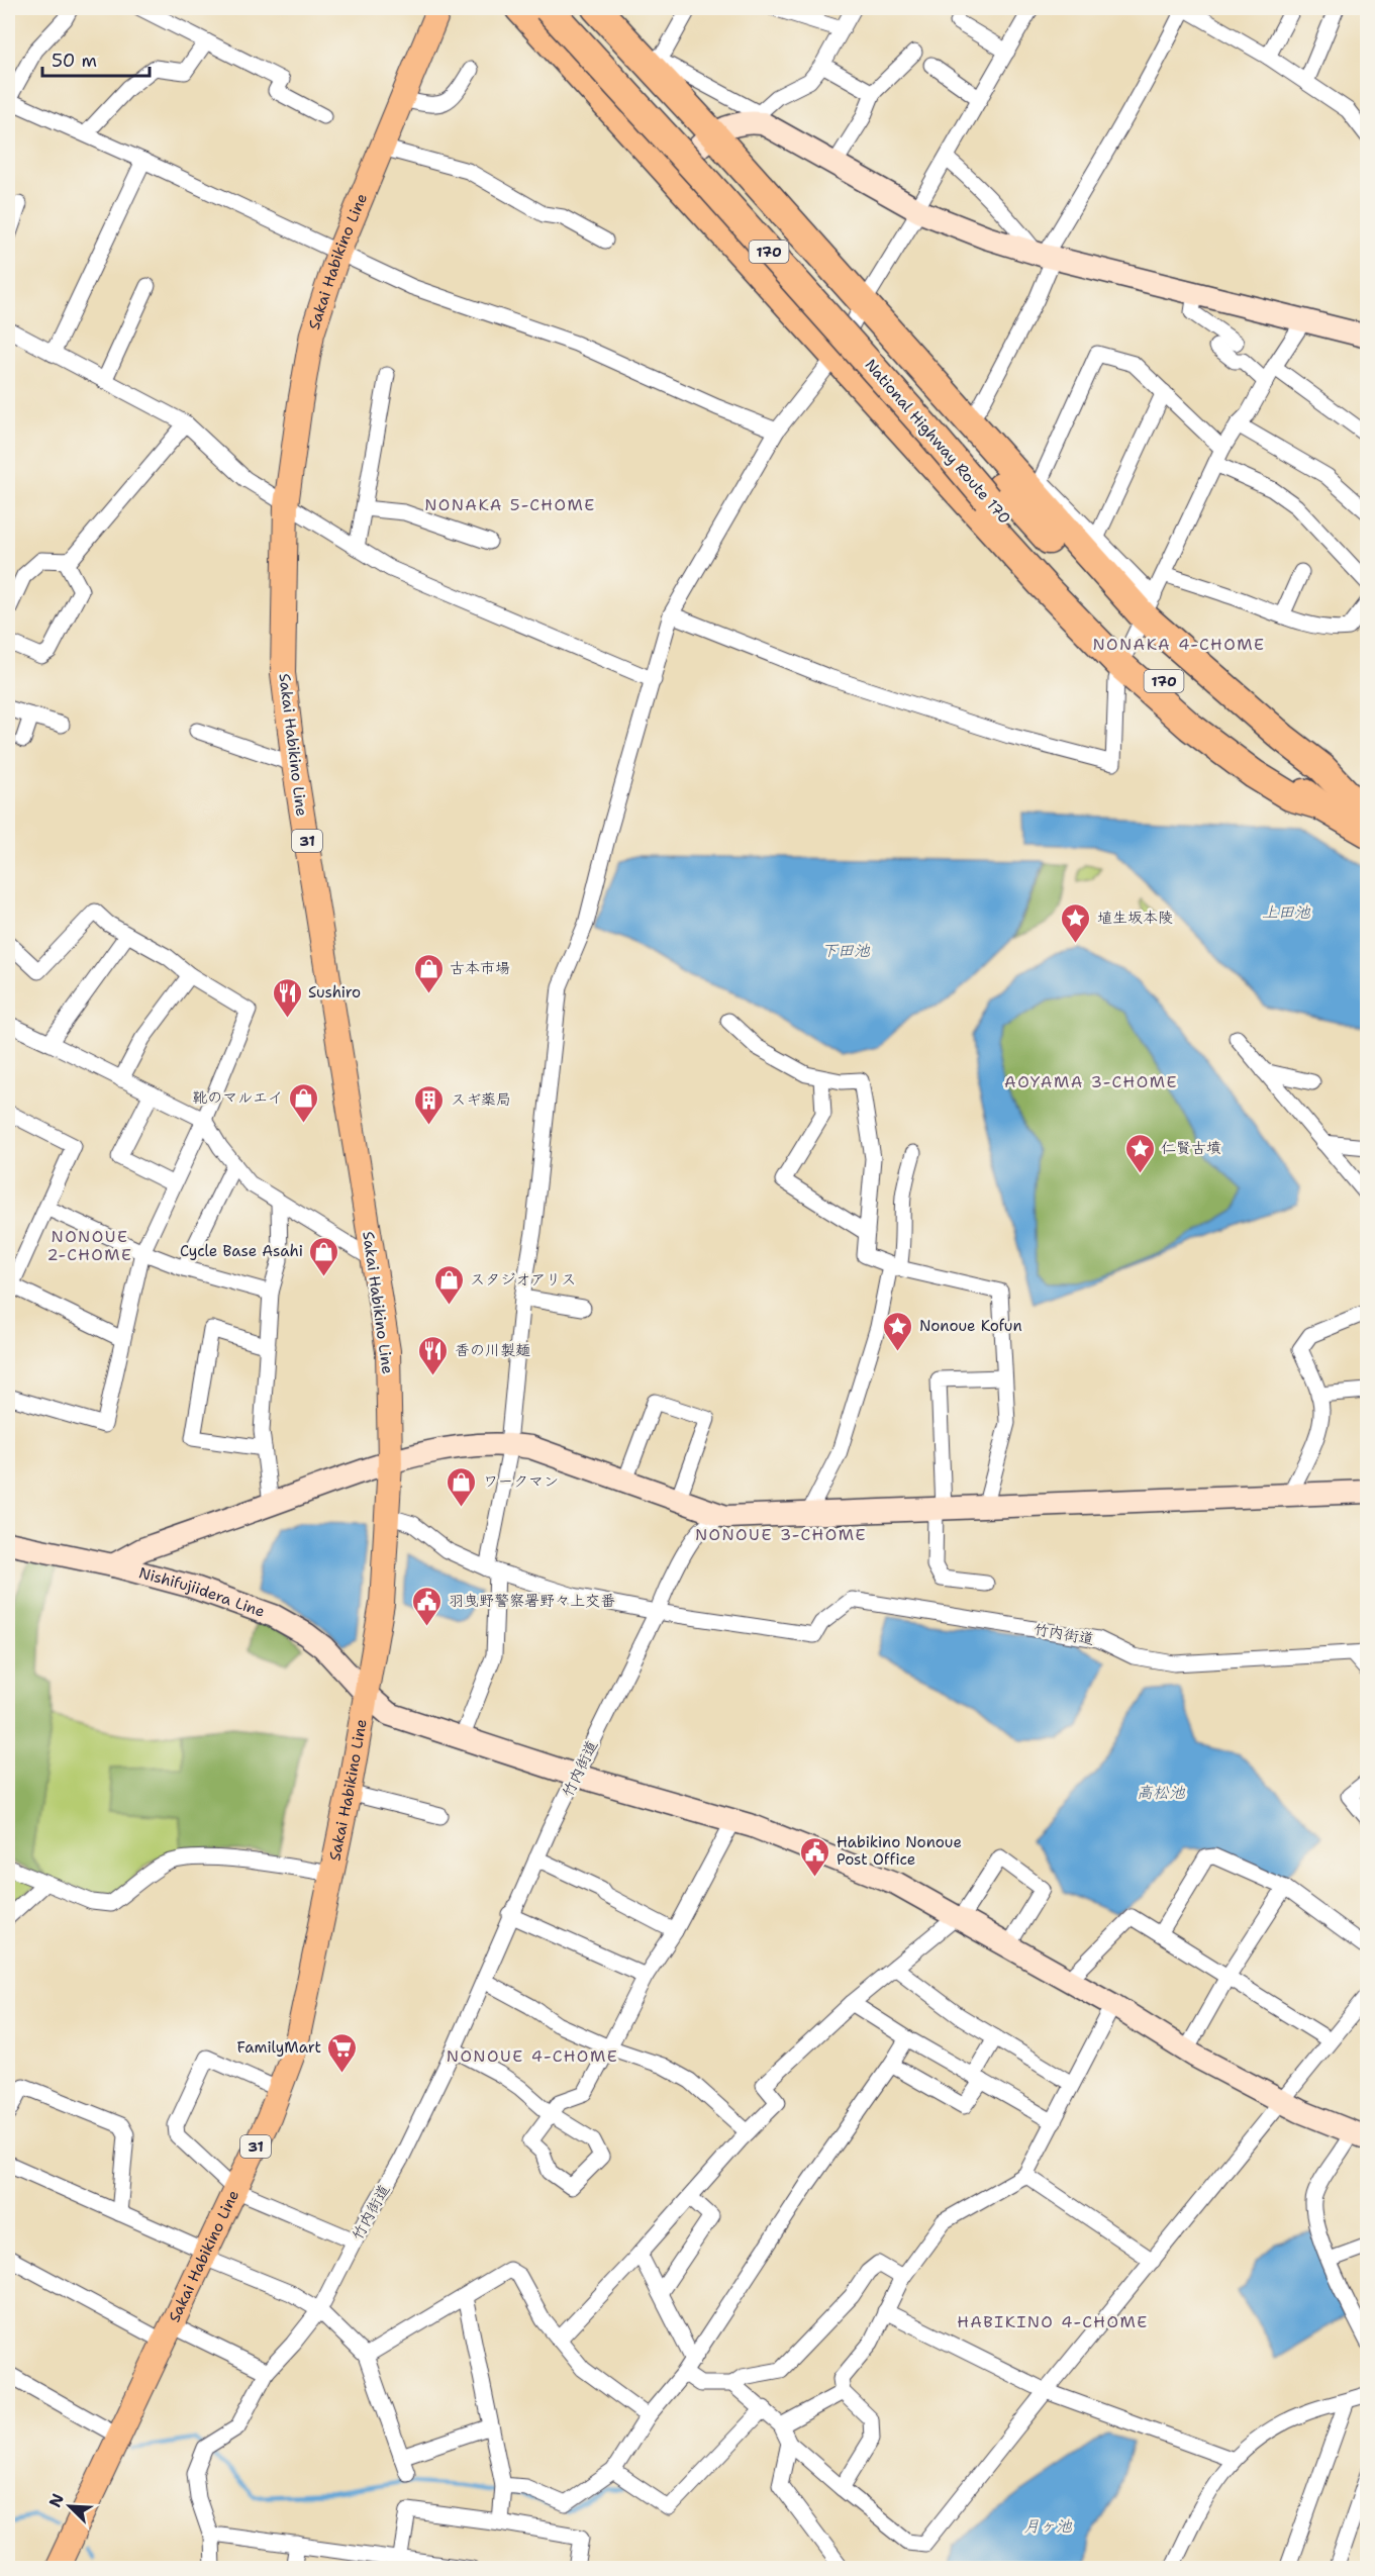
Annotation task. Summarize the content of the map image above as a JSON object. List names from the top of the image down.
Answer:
{
  "streets": {
    "highway": ["170", "National Highway Route 170"],
    "main road": ["Sakai Habikino Line", "31"],
    "street": ["Nishifujiidera Line", "竹内街道"]
  },
  "crossings": [
    ["Sakai Habikino Line", "Nishifujiidera Line"],
    ["Nishifujiidera Line", "竹内街道"]
  ],
  "districts": [
    "NONAKA 5-CHOME",
    "NONAKA 4-CHOME",
    "AOYAMA 3-CHOME",
    "NONOUE 2-CHOME",
    "NONOUE 3-CHOME",
    "NONOUE 4-CHOME",
    "HABIKINO 4-CHOME"
  ],
  "water": [
    "上田池",
    "下田池",
    "高松池",
    "月ヶ池"
  ],
  "places": {
    "place": ["埴生坂本陵", "仁賢古墳", "Nonoue Kofun"],
    "shop": [
      "古本市場",
      "靴のマルエイ",
      "Cycle Base Asahi",
      "スタジオアリス",
      "ワークマン"
    ],
    "restaurant": ["Sushiro", "香の川製麺"],
    "building": ["スギ薬局"],
    "public building": ["羽曳野警察署野々上交番", "Habikino Nonoue Post Office"],
    "supermarket": ["FamilyMart"]
  },
  "scale_bar": "50 m",
  "north": "top left"
}
